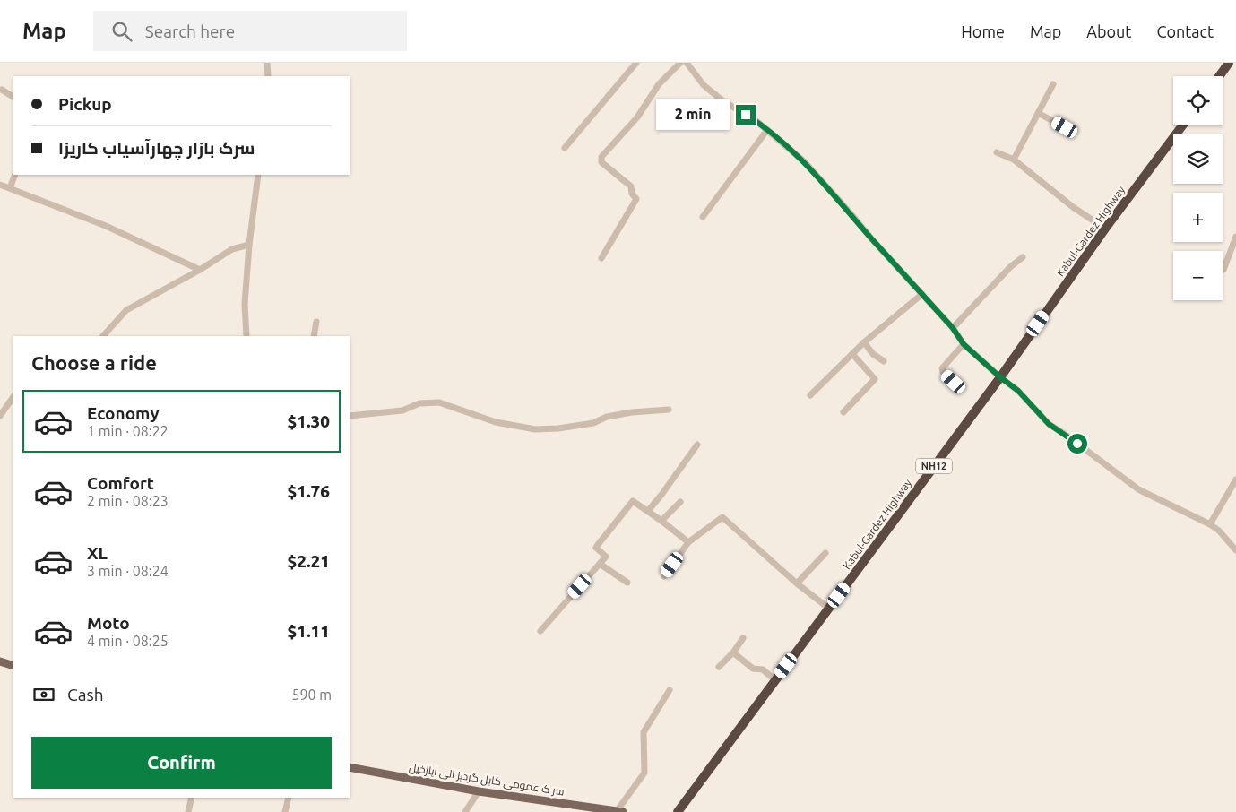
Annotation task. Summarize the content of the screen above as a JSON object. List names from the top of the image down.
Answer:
{
  "streets": {
    "highway": ["Kabul-Gardez Highway", "NH12"],
    "main road": ["سر ک عمومی کابل گردیز الی ایازخیل"]
  },
  "page": {
    "header": "Map",
    "search": "Search here",
    "nav": [
      "Home",
      "Map",
      "About",
      "Contact"
    ],
    "map_buttons": ["+", "−"],
    "banner": ["Pickup", "سرک بازار چهارآسیاب کاریزا"],
    "bubble": "2 min",
    "heading": "Choose a ride",
    "list": [
      {
        "name": "Economy",
        "note": "1 min · 08:22",
        "value": "$1.30"
      },
      {
        "name": "Comfort",
        "note": "2 min · 08:23",
        "value": "$1.76"
      },
      {
        "name": "XL",
        "note": "3 min · 08:24",
        "value": "$2.21"
      },
      {
        "name": "Moto",
        "note": "4 min · 08:25",
        "value": "$1.11"
      }
    ],
    "pay": ["Cash", "590 m"],
    "buttons": "Confirm"
  }
}
